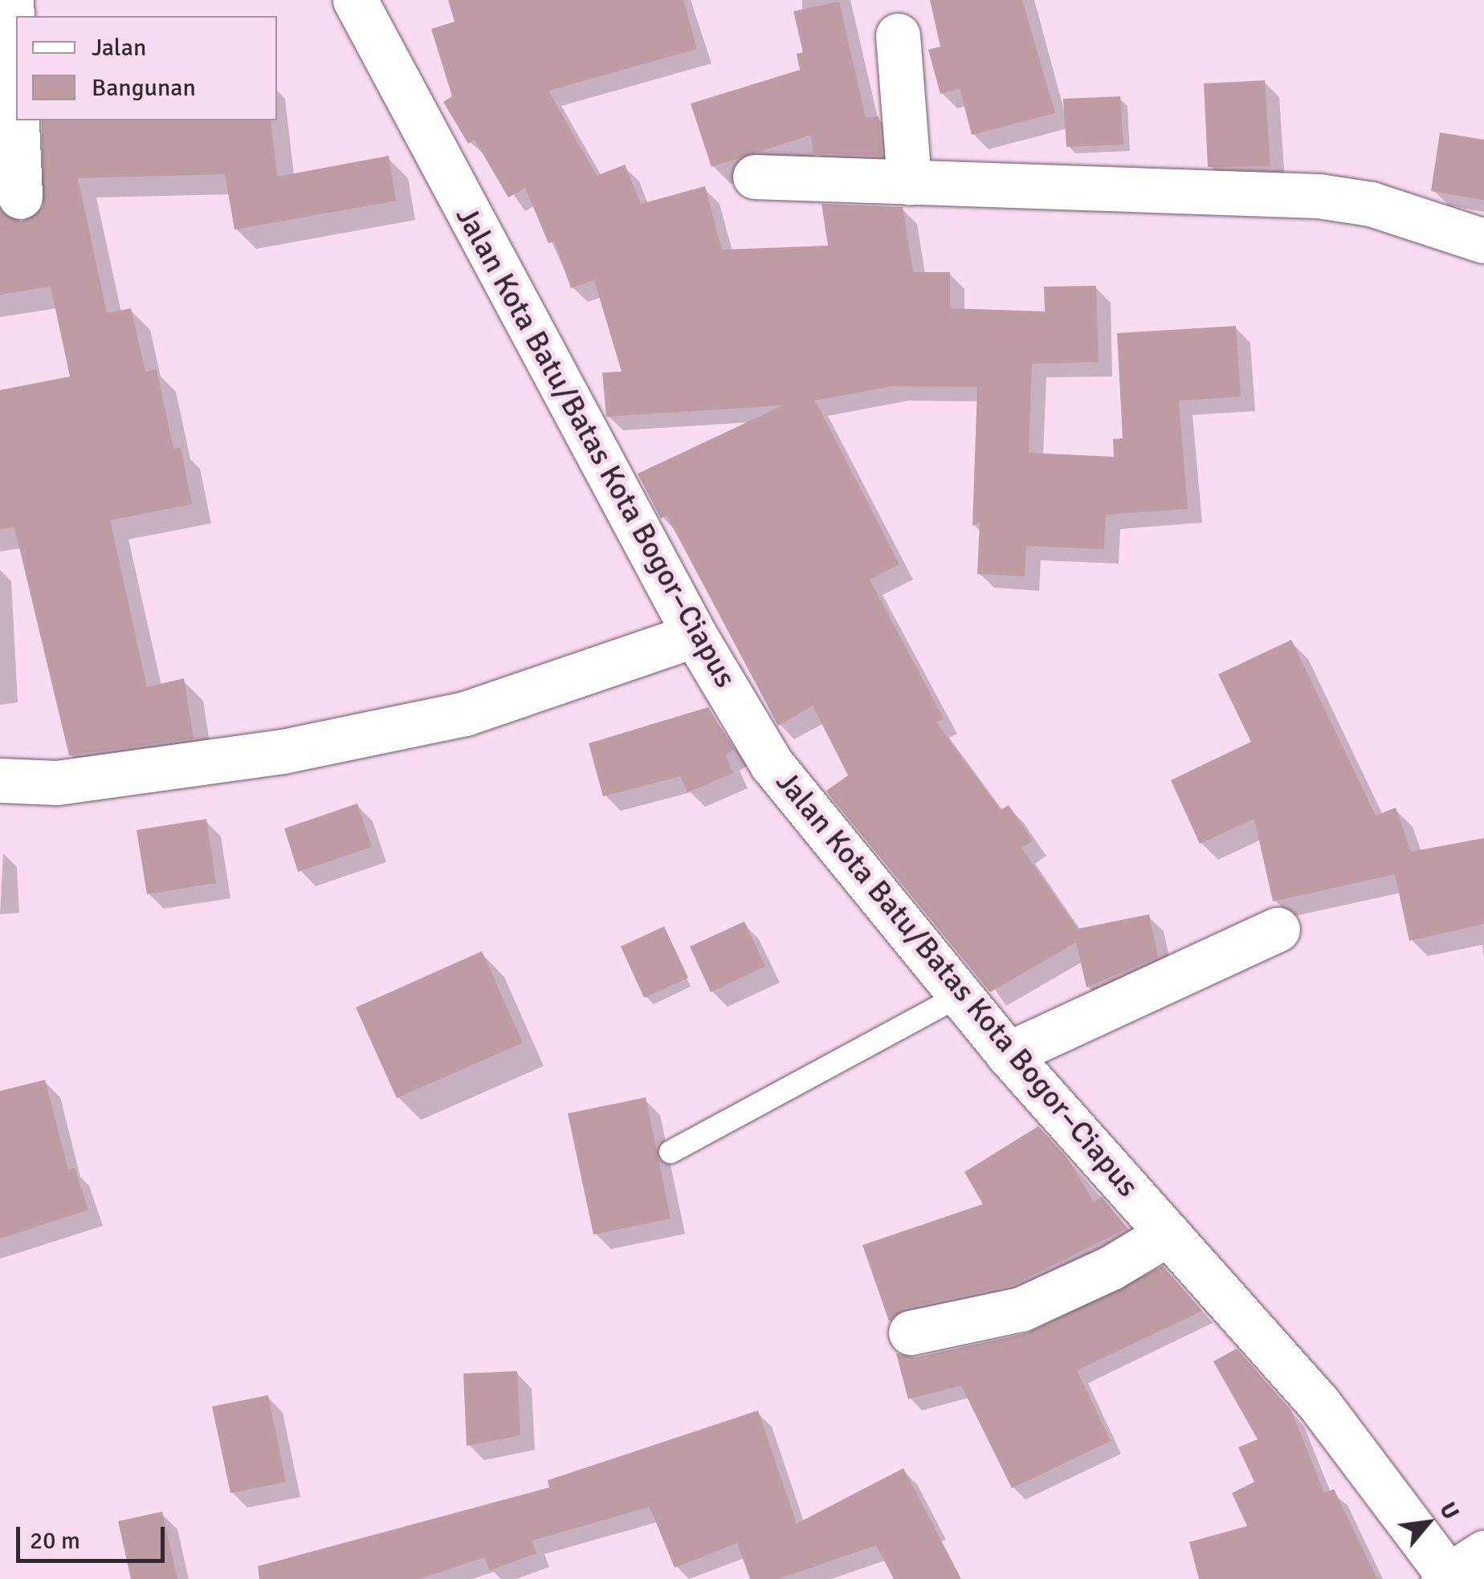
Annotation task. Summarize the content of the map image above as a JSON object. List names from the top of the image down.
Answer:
{
  "streets": {
    "street": ["Jalan Kota Batu/Batas Kota Bogor–Ciapus"]
  },
  "legend": ["Jalan", "Bangunan"],
  "scale_bar": "20 m",
  "north": "top right"
}
